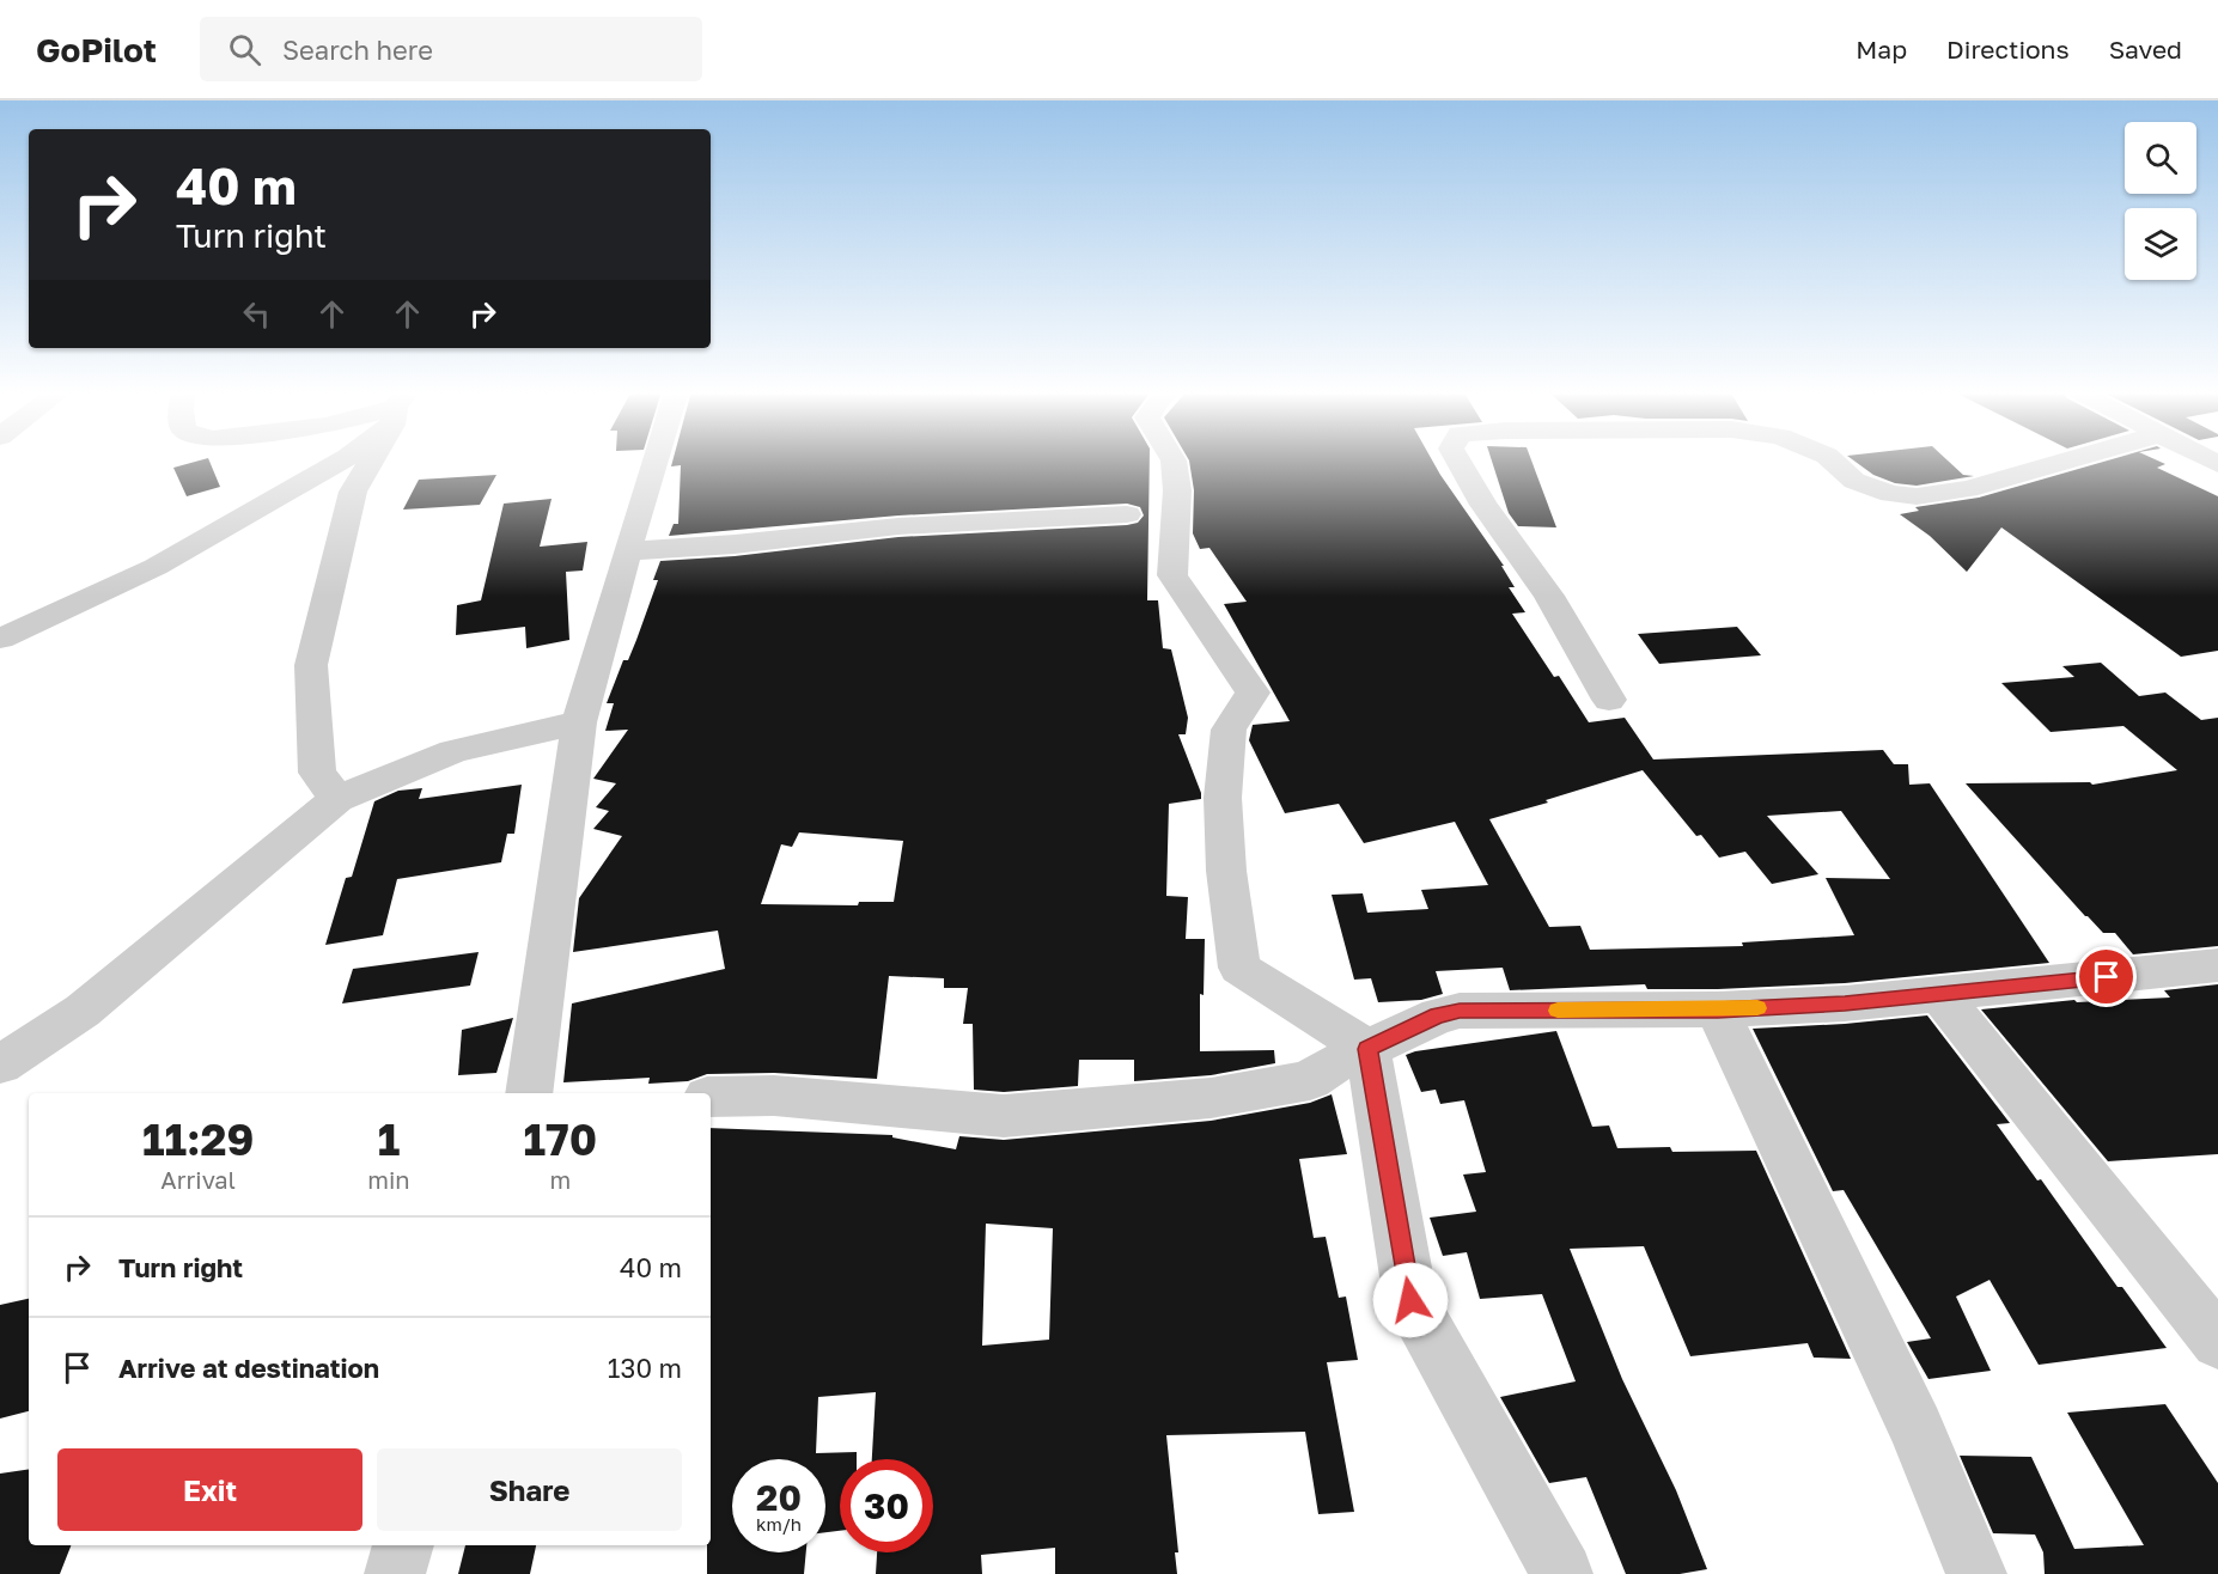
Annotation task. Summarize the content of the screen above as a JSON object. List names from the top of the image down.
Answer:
{
  "page": {
    "header": "GoPilot",
    "search": "Search here",
    "nav": ["Map", "Directions", "Saved"],
    "turn": ["40 m", "Turn right"],
    "eta": [
      "11:29",
      "Arrival",
      "1",
      "min",
      "170",
      "m"
    ],
    "list": [
      {
        "name": "Turn right",
        "value": "40 m"
      },
      {
        "name": "Arrive at destination",
        "value": "130 m"
      }
    ],
    "buttons": ["Exit", "Share"],
    "speed": "20 km/h",
    "limit": "30"
  }
}
